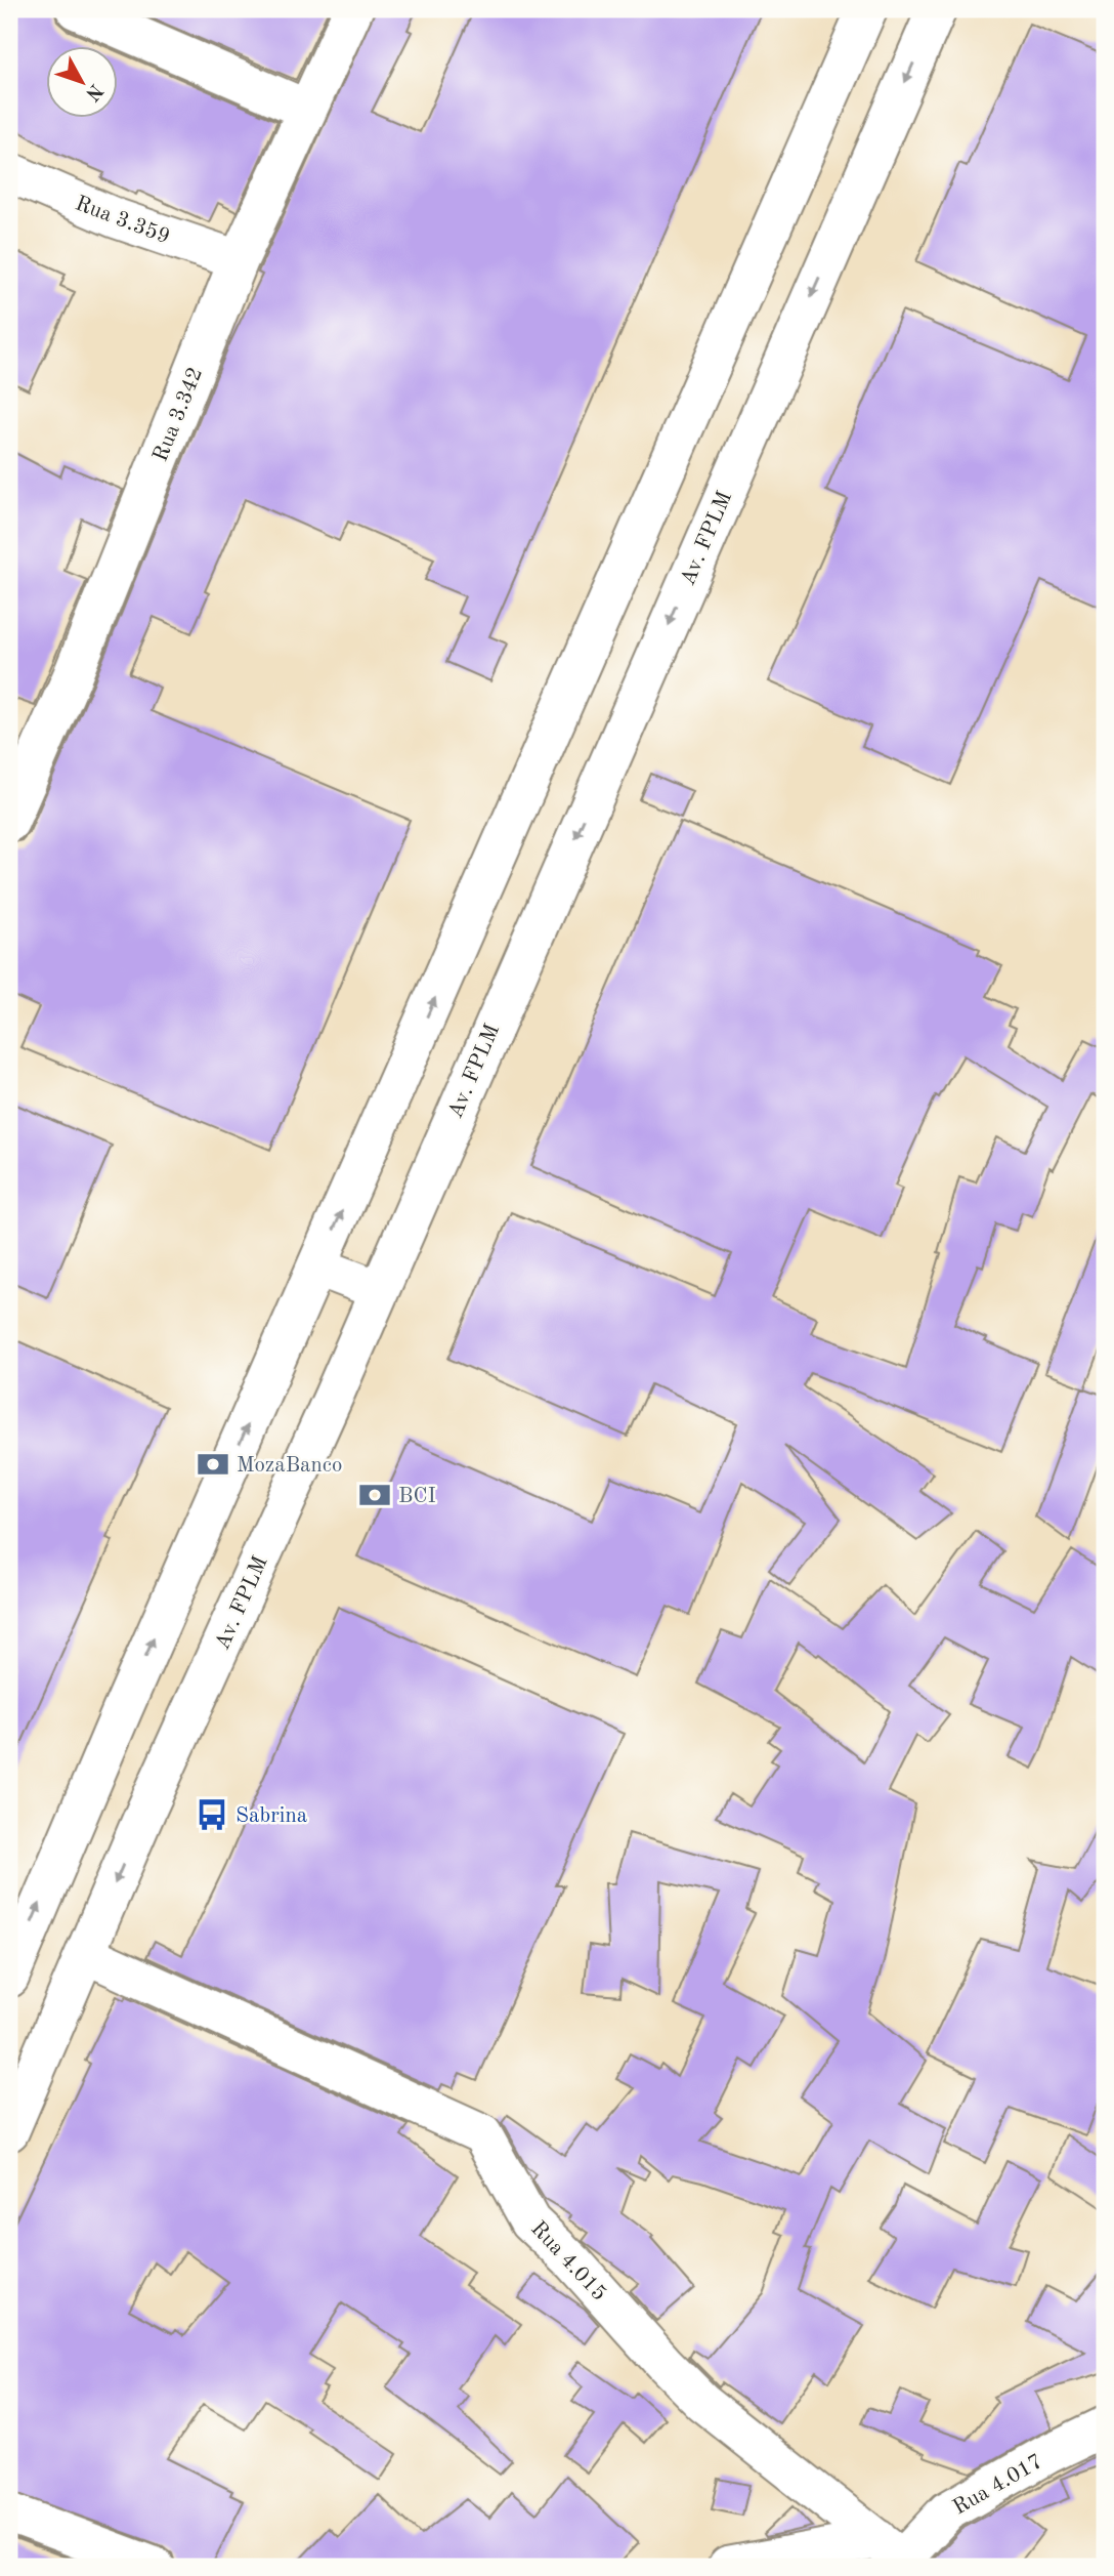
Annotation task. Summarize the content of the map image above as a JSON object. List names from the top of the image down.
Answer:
{
  "streets": {
    "main road": [
      "Rua 3.359",
      "Rua 3.342",
      "Av. FPLM",
      "Rua 4.015",
      "Rua 4.017"
    ]
  },
  "crossings": [
    ["Rua 3.359", "Rua 3.342"],
    ["Av. FPLM", "Rua 4.015"],
    ["Rua 4.015", "Rua 4.017"]
  ],
  "places": {
    "bank": ["MozaBanco", "BCI"],
    "bus stop": ["Sabrina"]
  },
  "north": "bottom right"
}
